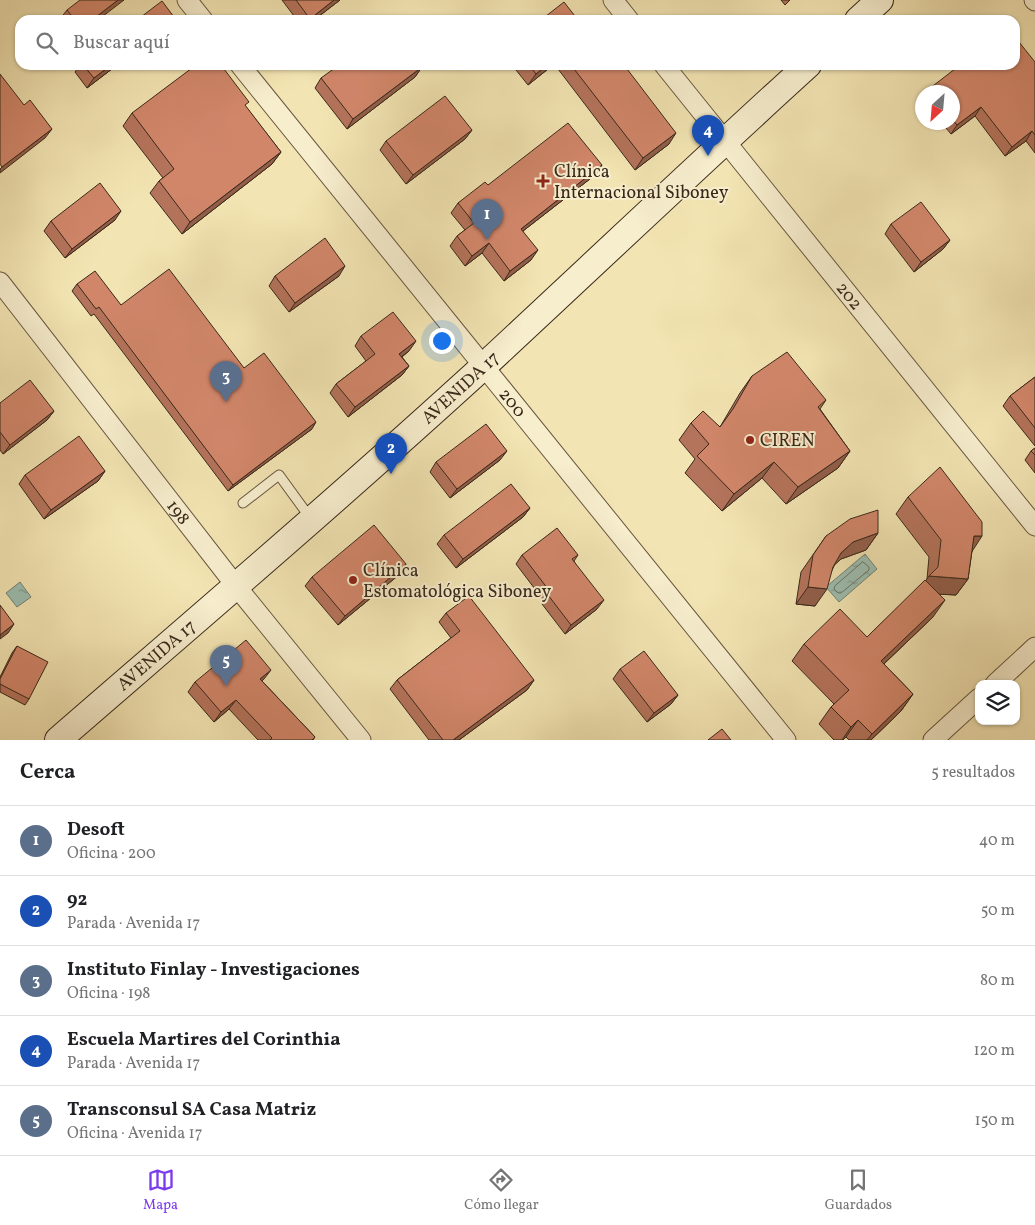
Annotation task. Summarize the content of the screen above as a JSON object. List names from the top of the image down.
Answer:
{
  "streets": {
    "street": [
      "202",
      "AVENIDA 17",
      "200",
      "198"
    ]
  },
  "crossings": [
    ["202", "AVENIDA 17"],
    ["AVENIDA 17", "200"],
    ["AVENIDA 17", "198"]
  ],
  "places": {
    "health": ["Clínica Internacional Siboney"],
    "other": ["CIREN", "Clínica Estomatológica Siboney"]
  },
  "north": "bottom left",
  "page": {
    "search": "Buscar aquí",
    "pins": [
      "4",
      "1",
      "3",
      "2",
      "5"
    ],
    "heading": ["Cerca", "5 resultados"],
    "list": [
      {
        "mark": "1",
        "name": "Desoft",
        "note": "Oficina · 200",
        "value": "40 m"
      },
      {
        "mark": "2",
        "name": "92",
        "note": "Parada · Avenida 17",
        "value": "50 m"
      },
      {
        "mark": "3",
        "name": "Instituto Finlay - Investigaciones",
        "note": "Oficina · 198",
        "value": "80 m"
      },
      {
        "mark": "4",
        "name": "Escuela Martires del Corinthia",
        "note": "Parada · Avenida 17",
        "value": "120 m"
      },
      {
        "mark": "5",
        "name": "Transconsul SA Casa Matriz",
        "note": "Oficina · Avenida 17",
        "value": "150 m"
      }
    ],
    "nav": ["Mapa", "Cómo llegar", "Guardados"]
  }
}
